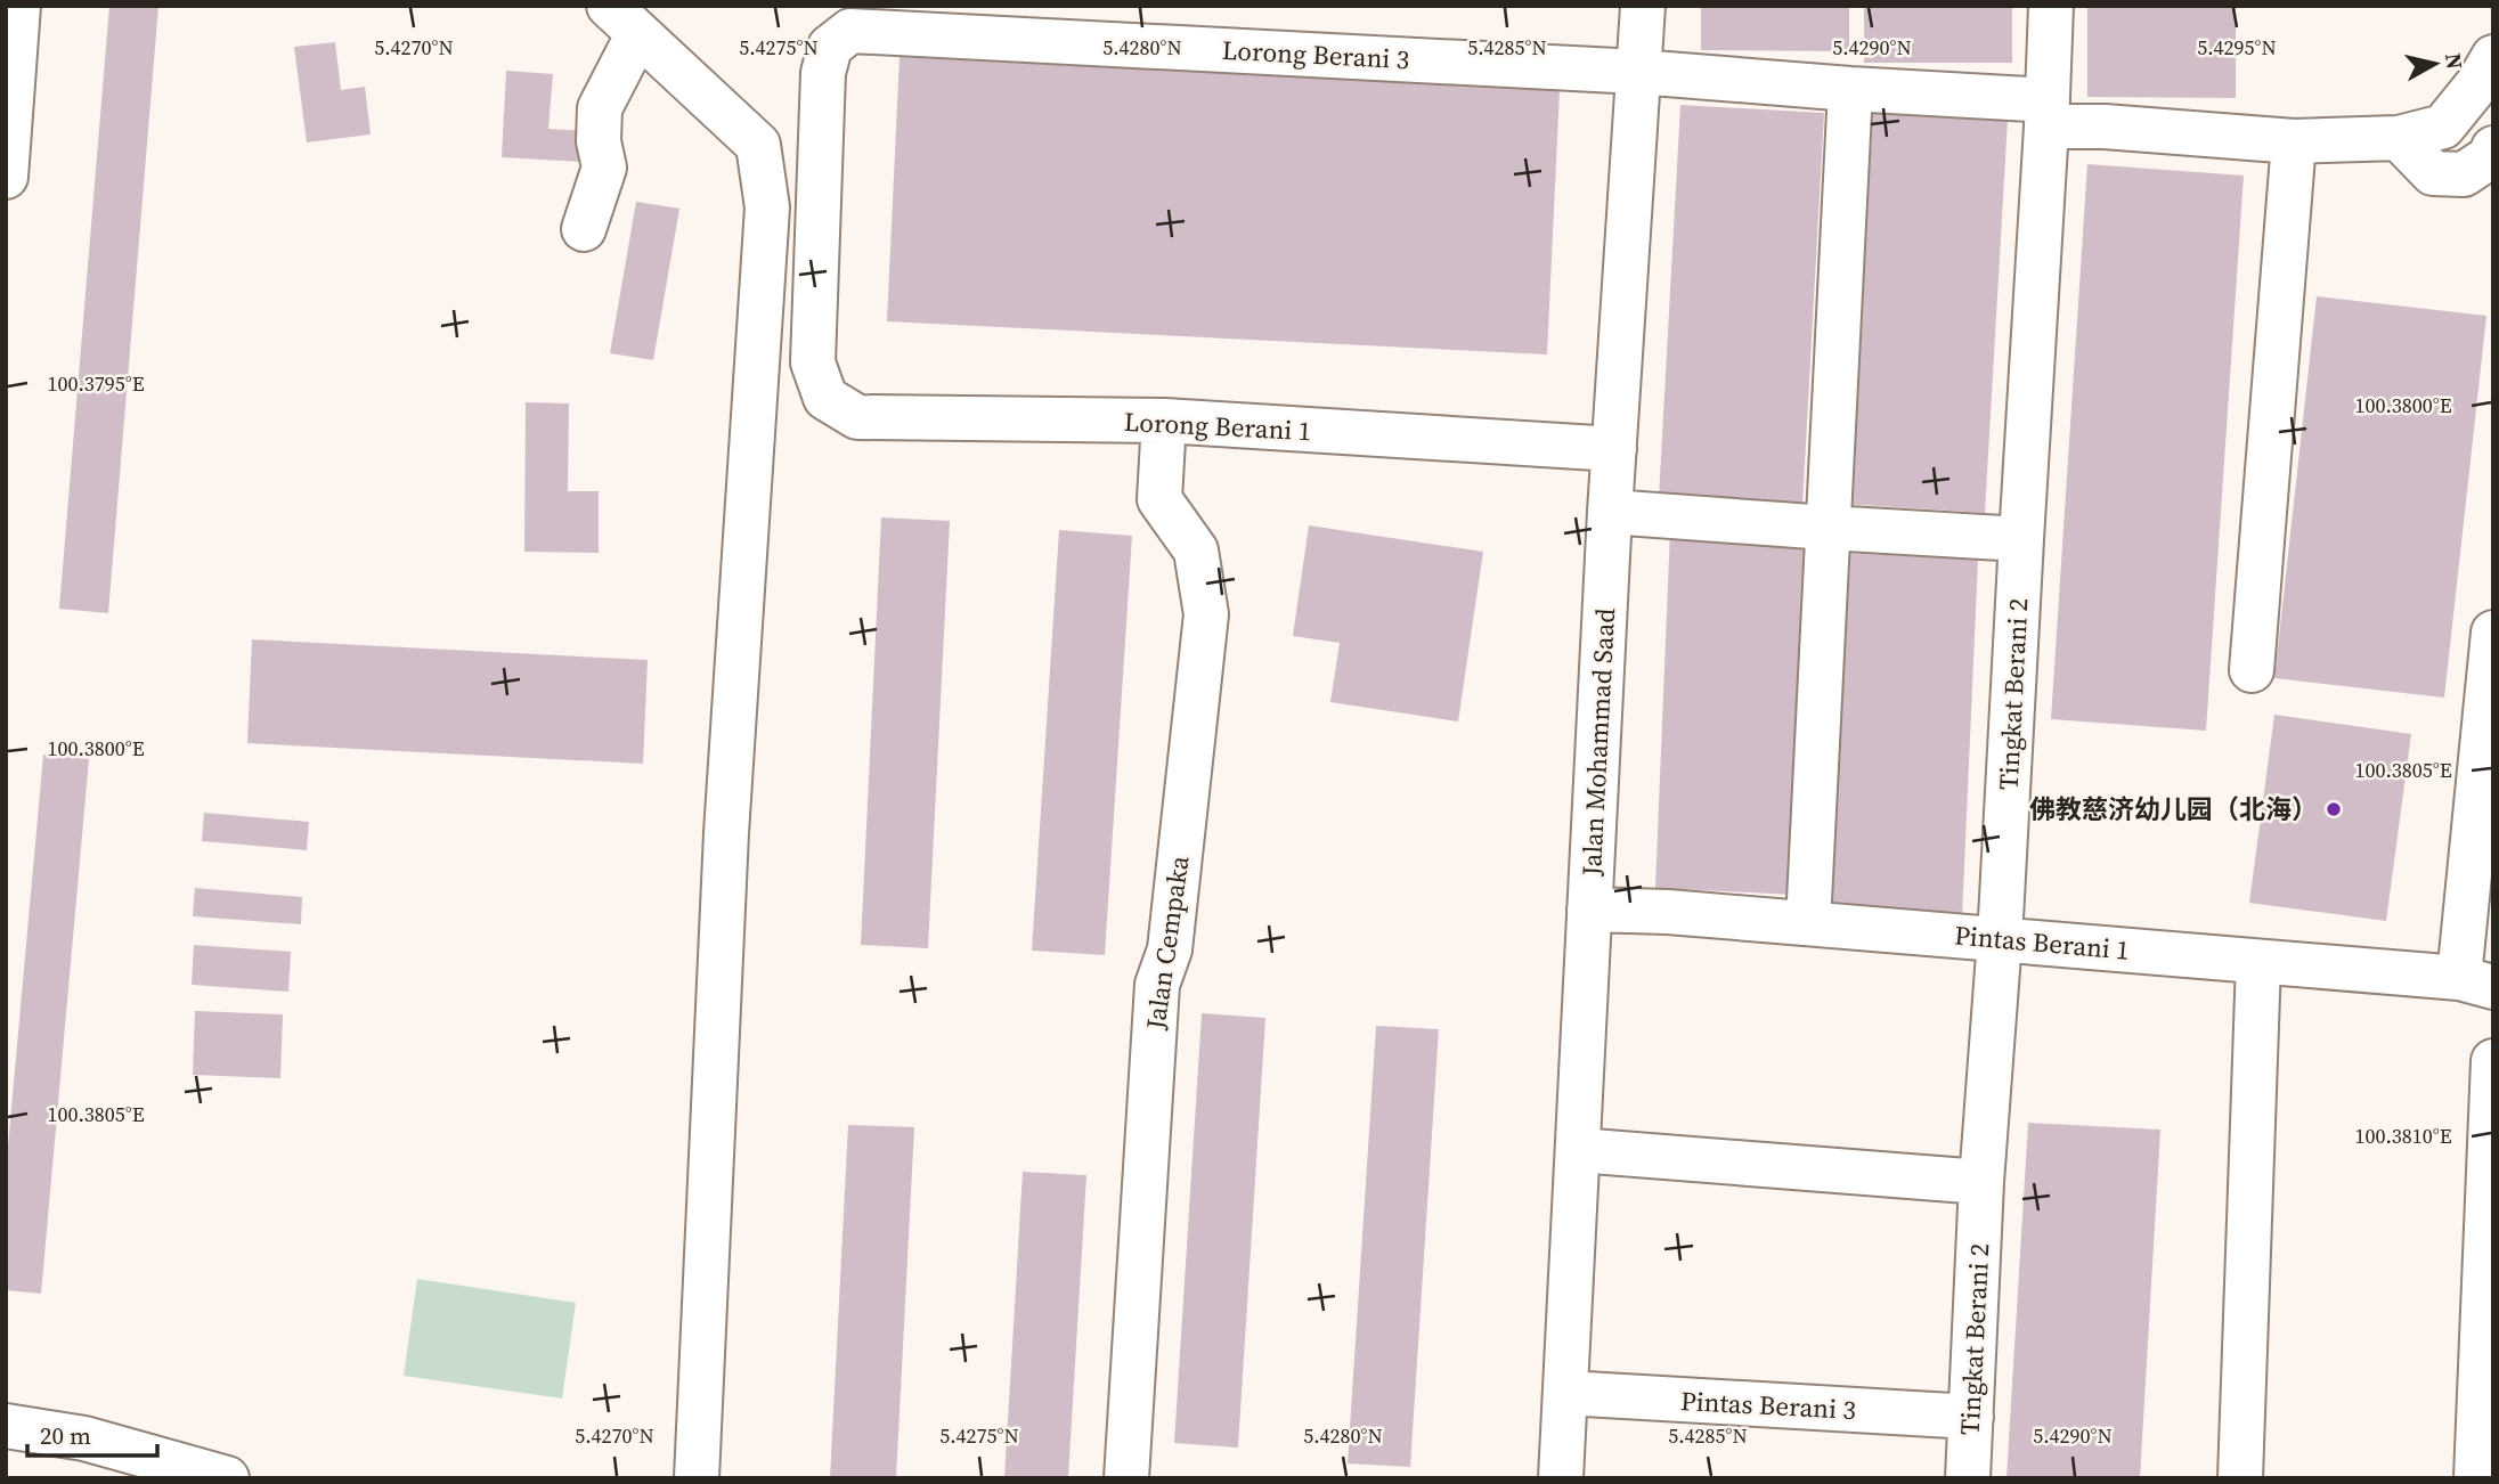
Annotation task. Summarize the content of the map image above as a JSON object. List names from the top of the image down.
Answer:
{
  "streets": {
    "street": [
      "Lorong Berani 3",
      "Lorong Berani 1",
      "Tingkat Berani 2",
      "Jalan Mohammad Saad",
      "Jalan Cempaka",
      "Pintas Berani 1",
      "Pintas Berani 3"
    ]
  },
  "crossings": [
    ["Lorong Berani 3", "Lorong Berani 1"],
    ["Lorong Berani 3", "Tingkat Berani 2"],
    ["Lorong Berani 3", "Jalan Mohammad Saad"],
    ["Lorong Berani 1", "Jalan Mohammad Saad"],
    ["Lorong Berani 1", "Jalan Cempaka"],
    ["Tingkat Berani 2", "Pintas Berani 1"],
    ["Tingkat Berani 2", "Pintas Berani 3"],
    ["Jalan Mohammad Saad", "Pintas Berani 1"],
    ["Jalan Mohammad Saad", "Pintas Berani 3"]
  ],
  "places": ["佛教慈济幼儿园（北海）"],
  "scale_bar": "20 m",
  "north": "right",
  "coordinates": [
    "5.4270°N",
    "5.4275°N",
    "5.4280°N",
    "5.4285°N",
    "5.4290°N",
    "5.4295°N",
    "100.3795°E",
    "100.3800°E",
    "100.3805°E",
    "100.3810°E"
  ]
}
